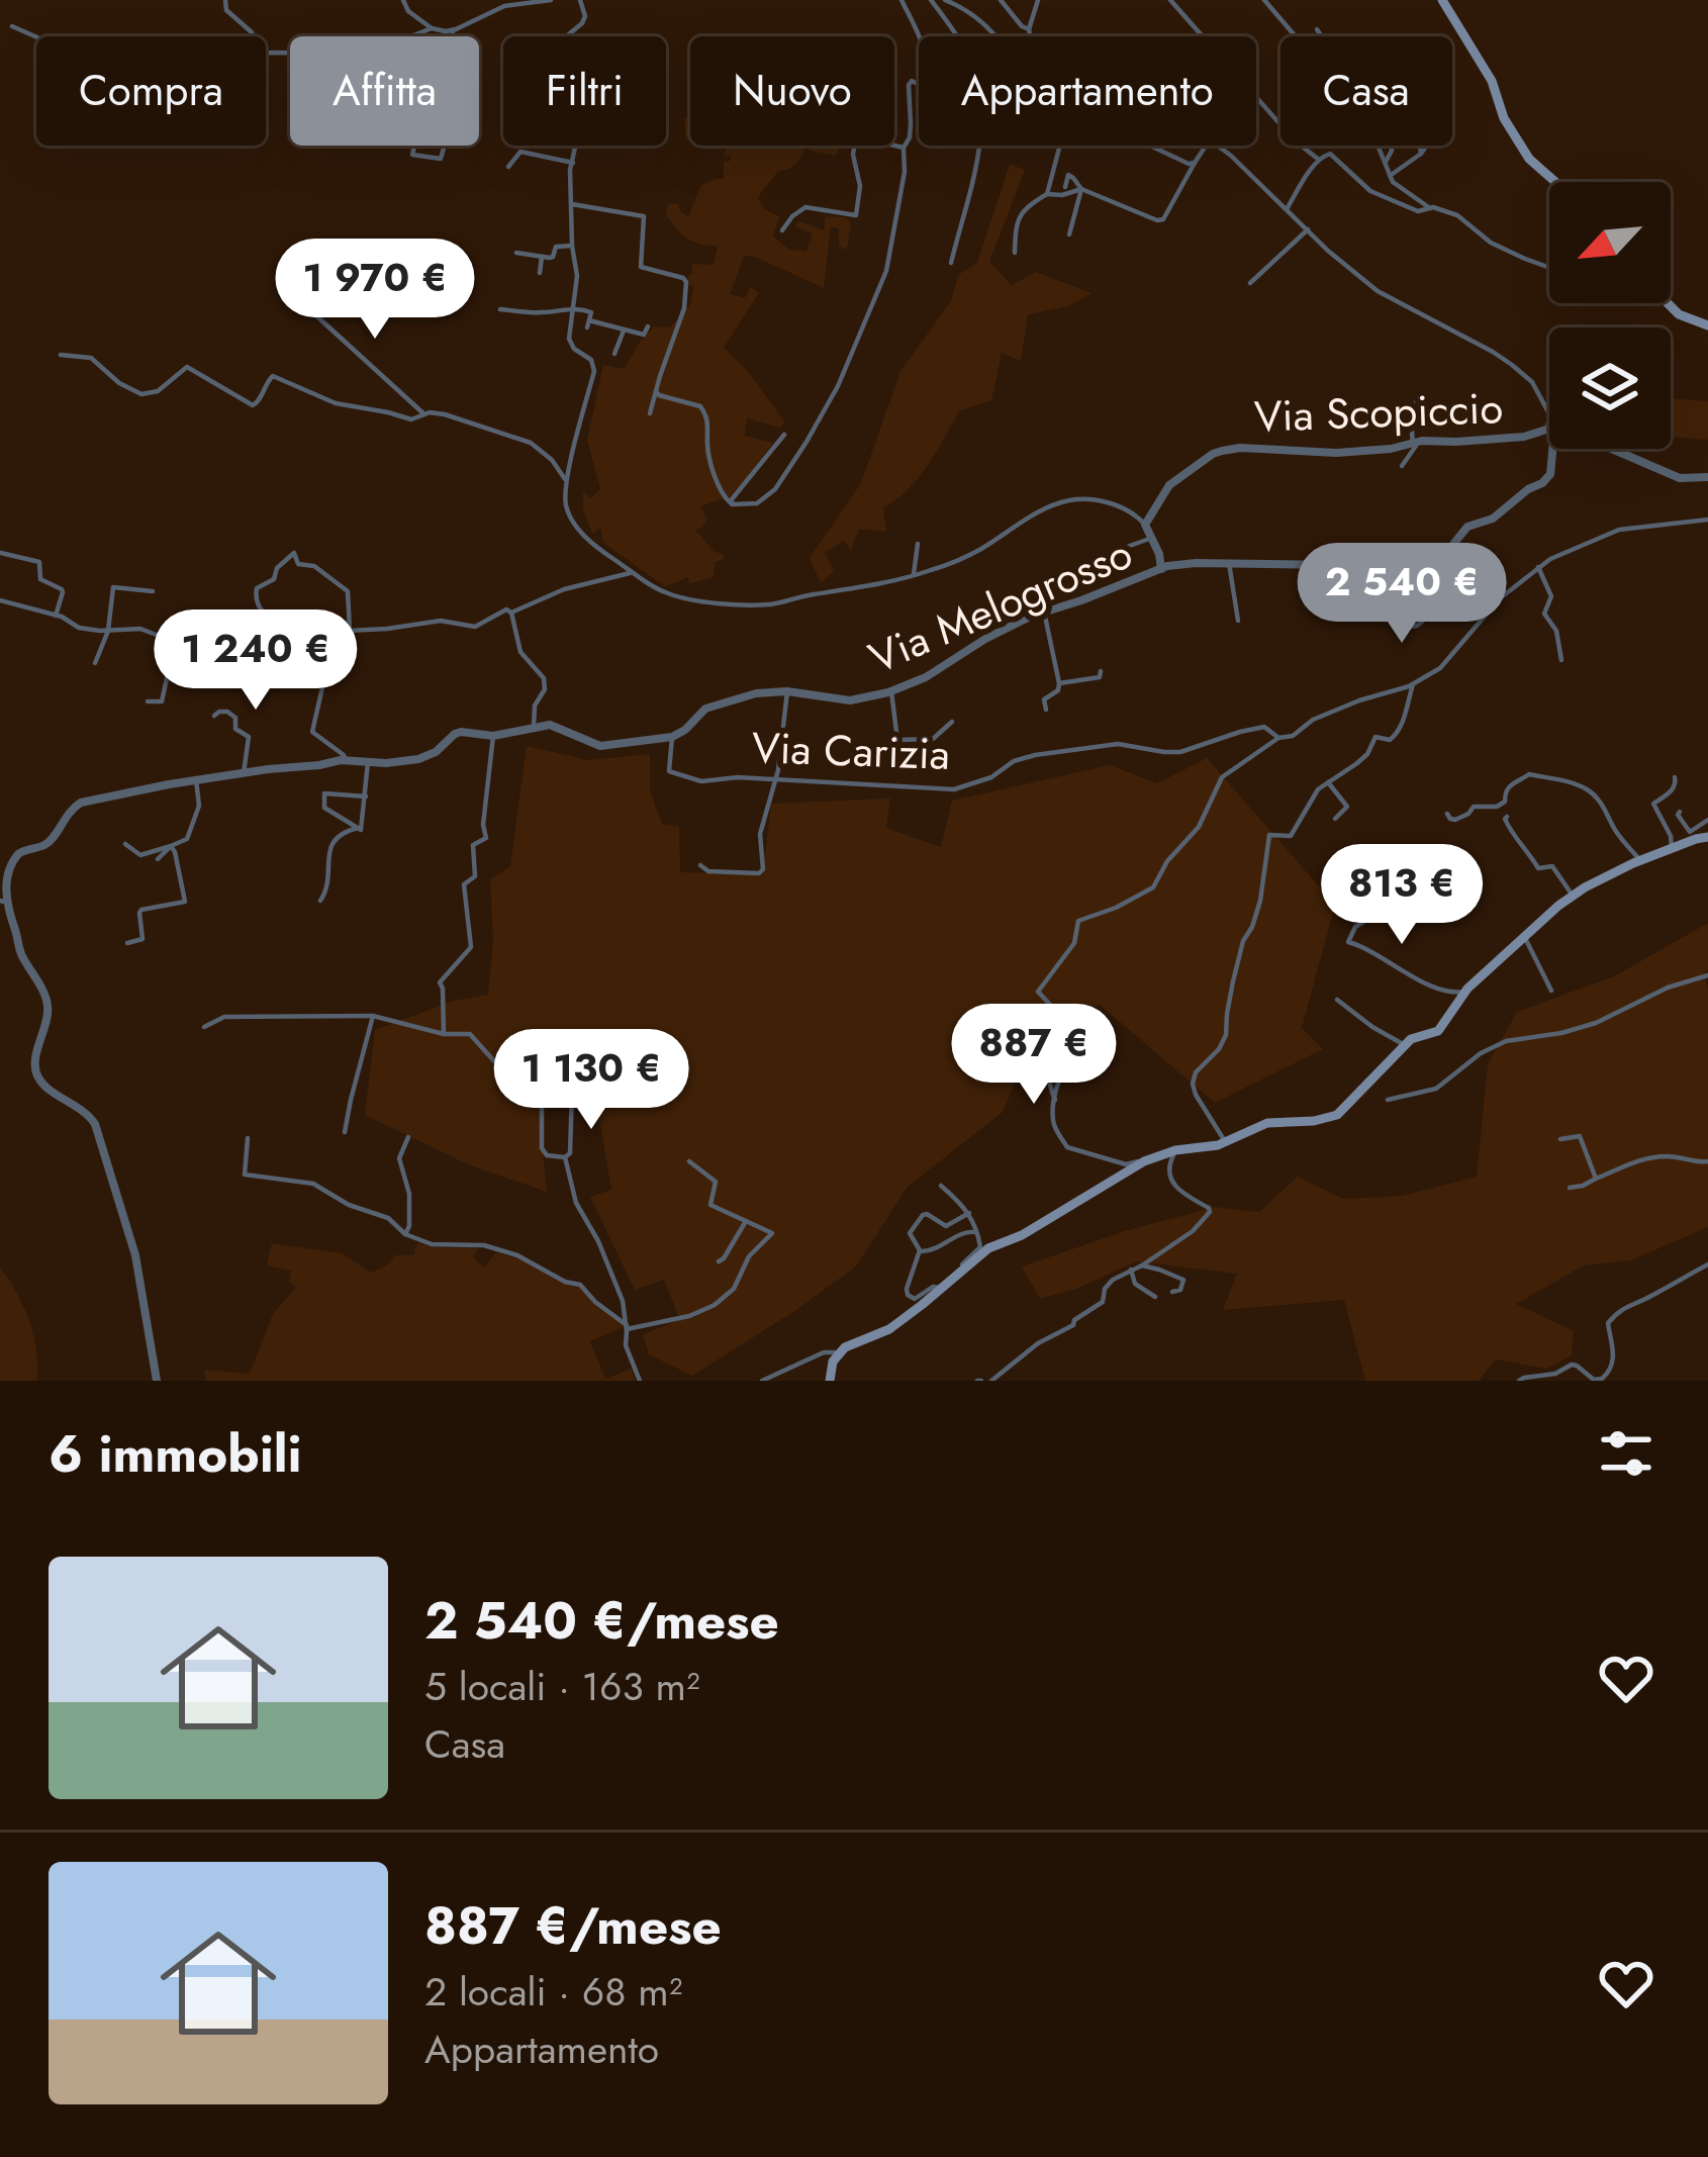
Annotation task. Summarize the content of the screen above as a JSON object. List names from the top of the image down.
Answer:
{
  "streets": {
    "street": ["Via Scopiccio", "Via Melogrosso", "Via Carizia"]
  },
  "crossings": [
    ["Via Melogrosso", "Via Carizia"]
  ],
  "north": "bottom left",
  "page": {
    "chip": [
      "Compra",
      "Affitta",
      "Filtri",
      "Nuovo",
      "Appartamento",
      "Casa"
    ],
    "price": [
      "1 970 €",
      "2 540 €",
      "1 240 €",
      "813 €",
      "887 €",
      "1 130 €"
    ],
    "heading": "6 immobili",
    "list": [
      {
        "name": "2 540 €/mese",
        "note": "5 locali · 163 m² · Casa"
      },
      {
        "name": "887 €/mese",
        "note": "2 locali · 68 m² · Appartamento"
      }
    ]
  }
}
